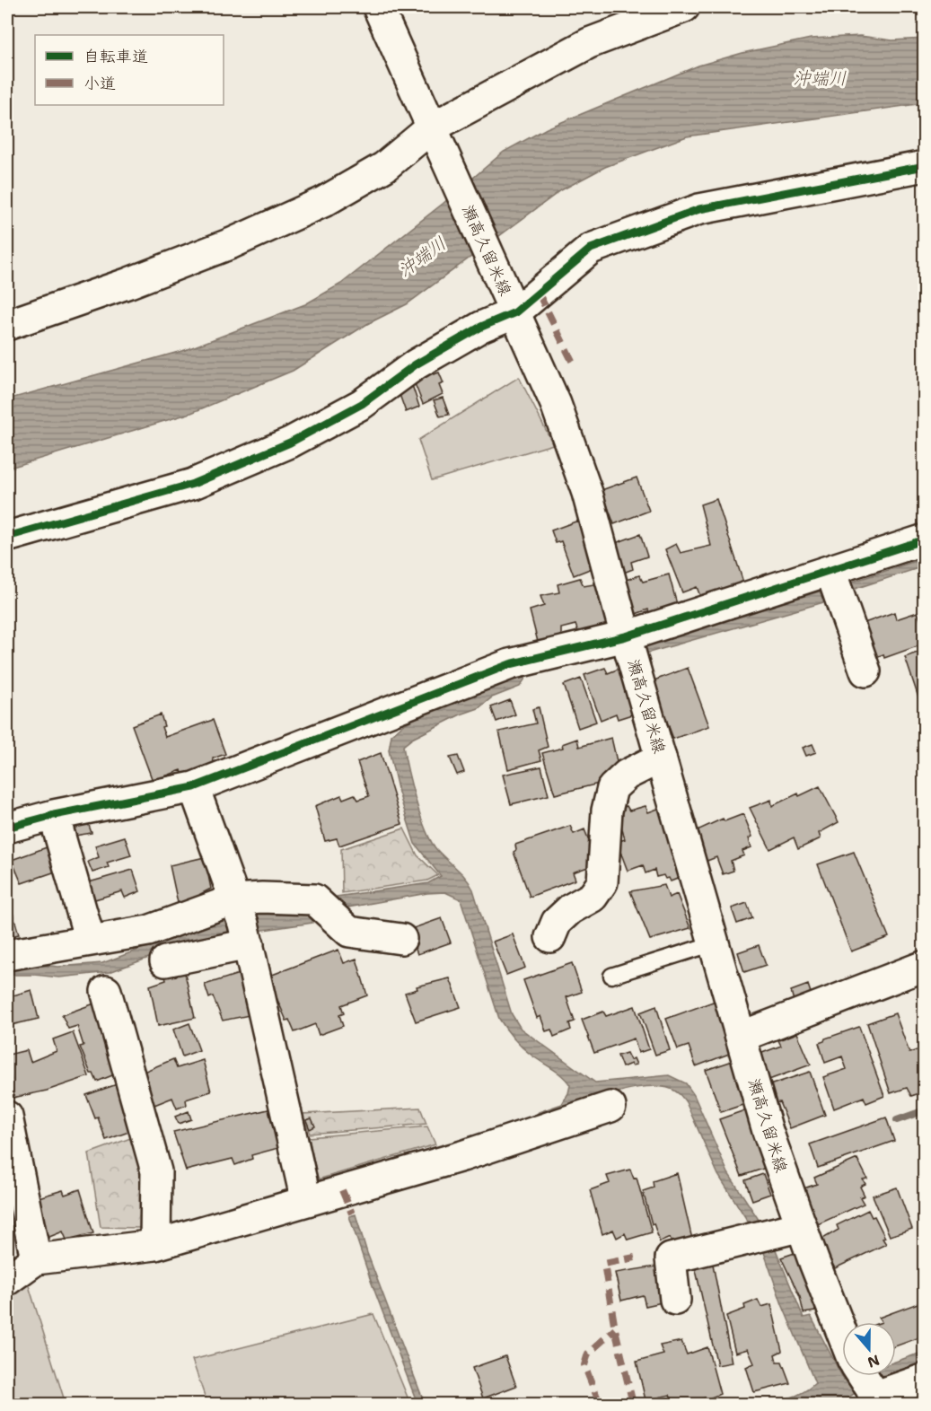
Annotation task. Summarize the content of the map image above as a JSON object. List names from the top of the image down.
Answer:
{
  "streets": {
    "street": ["瀬高久留米線"]
  },
  "water": ["沖端川"],
  "legend": ["自転車道", "小道"],
  "north": "bottom"
}
